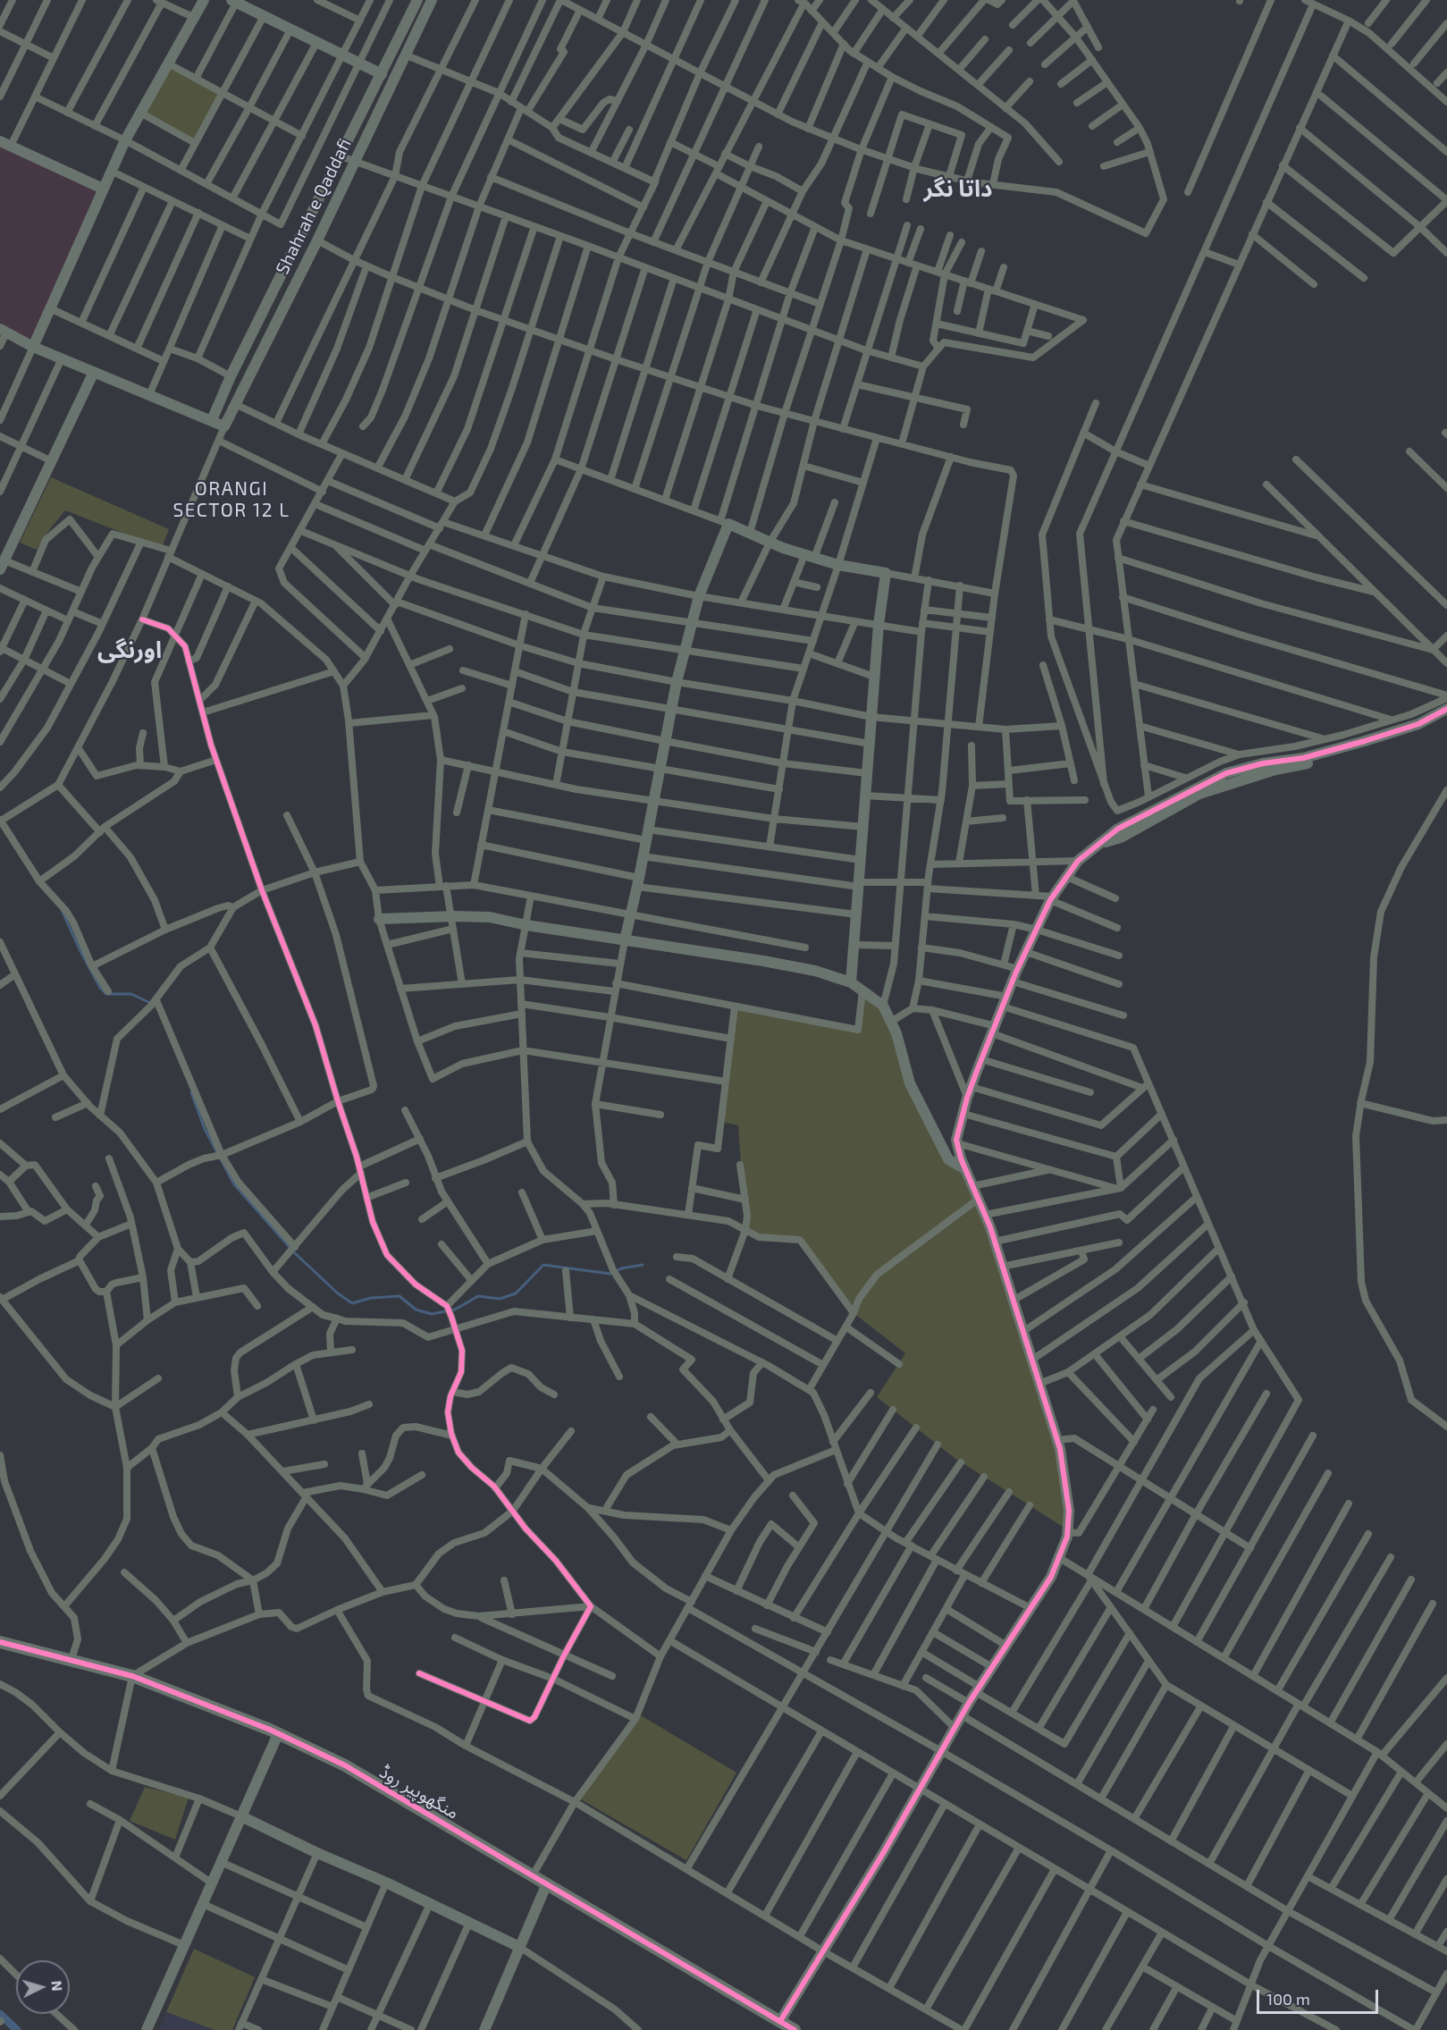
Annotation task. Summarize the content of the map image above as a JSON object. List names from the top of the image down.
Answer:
{
  "streets": {
    "main road": ["منگھوپیر روڈ"],
    "street": ["Shahrah e Qaddafi"]
  },
  "districts": ["داتا نگر", "ORANGI SECTOR 12 L", "اورنگی"],
  "scale_bar": "100 m",
  "north": "right"
}
